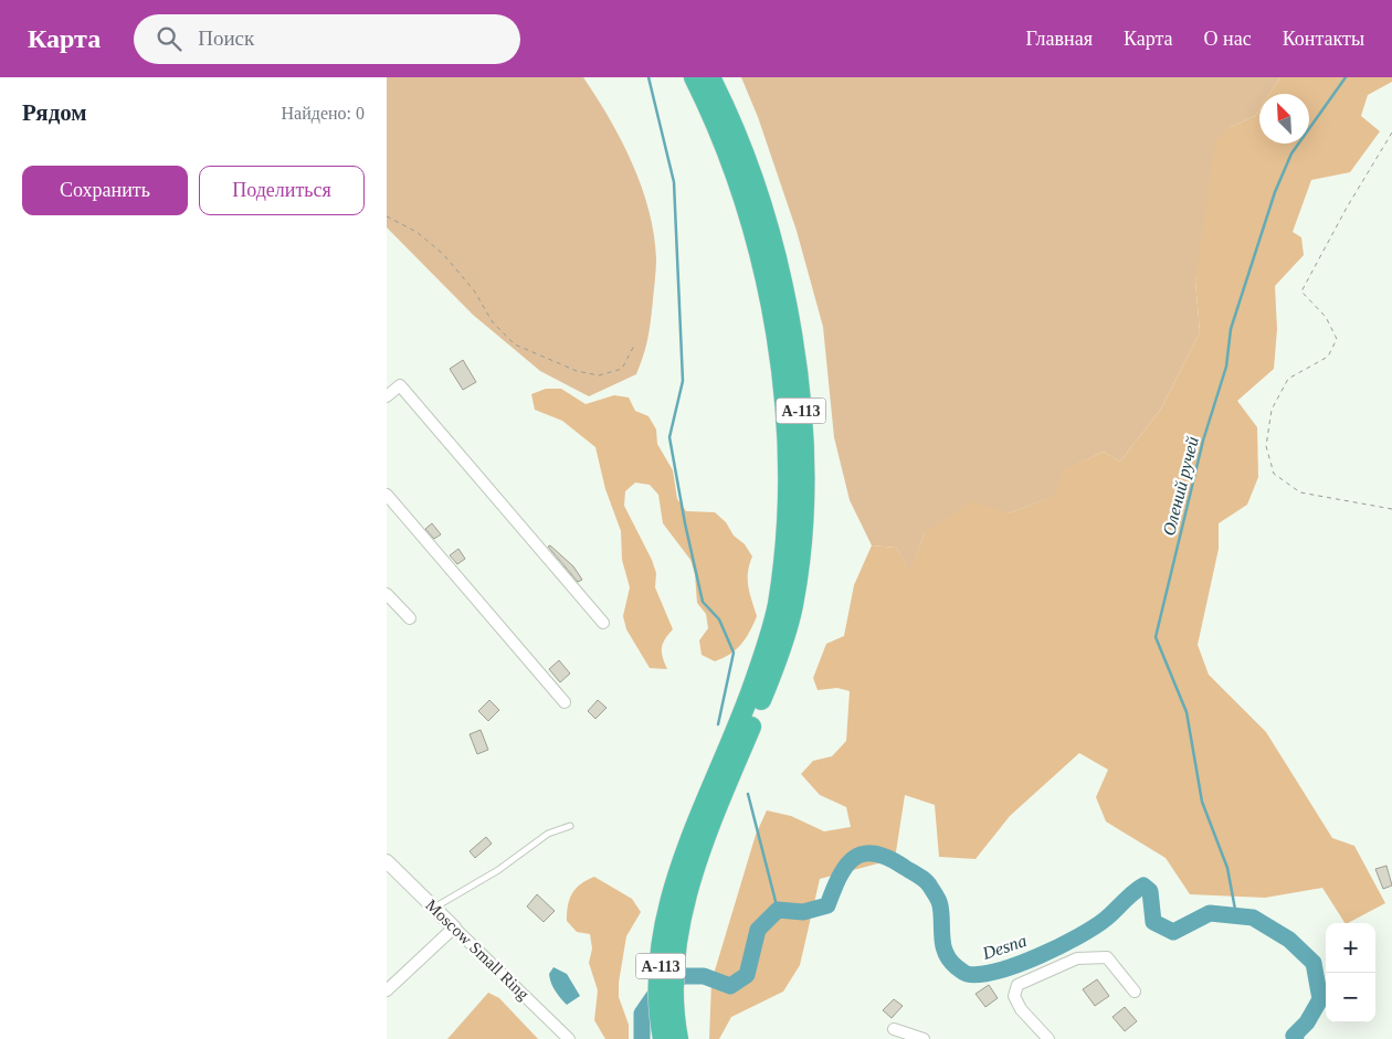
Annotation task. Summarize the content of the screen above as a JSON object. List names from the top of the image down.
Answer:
{
  "streets": {
    "highway": ["А-113"],
    "street": ["Moscow Small Ring"]
  },
  "water": ["Олений ручей", "Desna"],
  "north": "top left",
  "page": {
    "header": "Карта",
    "search": "Поиск",
    "nav": [
      "Главная",
      "Карта",
      "О нас",
      "Контакты"
    ],
    "heading": ["Рядом", "Найдено: 0"],
    "buttons": ["Сохранить", "Поделиться"],
    "map_buttons": ["+", "−"]
  }
}
